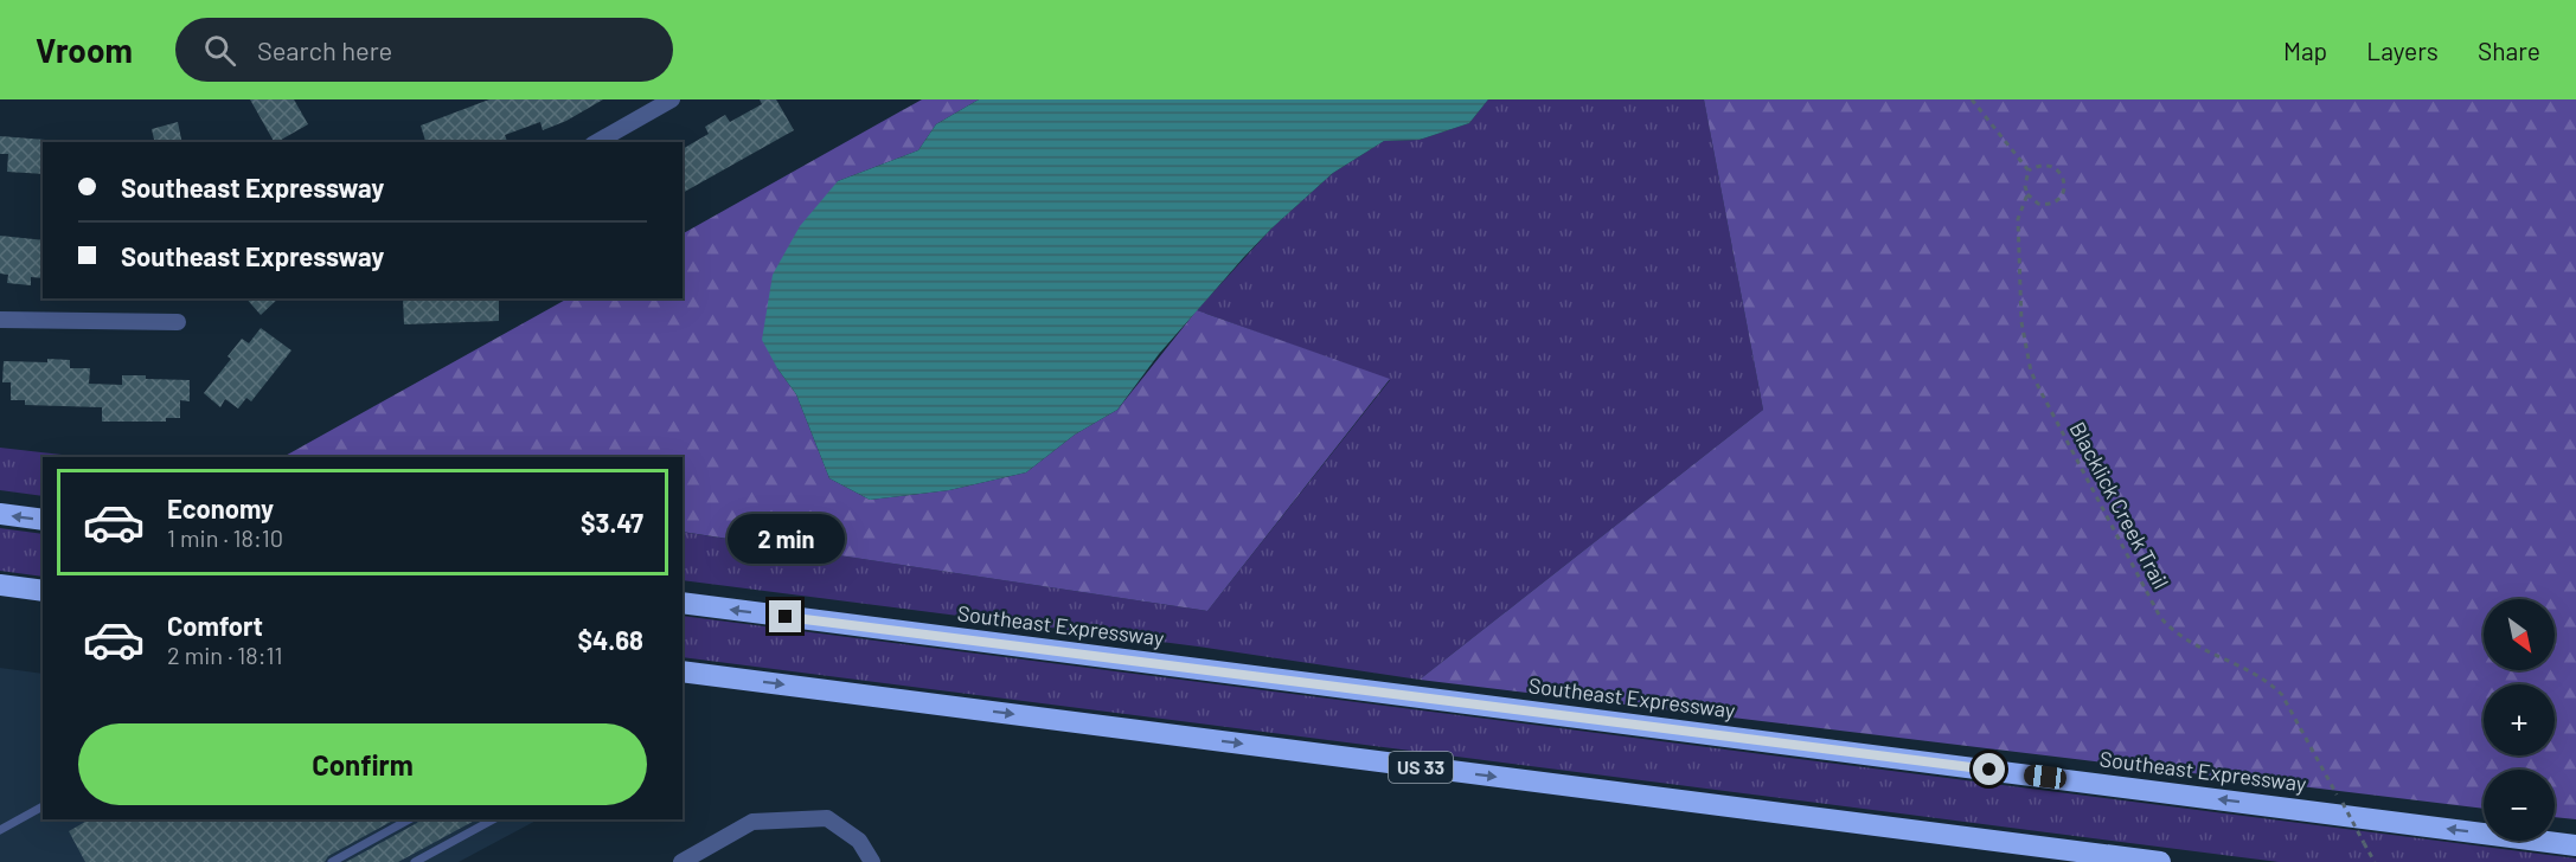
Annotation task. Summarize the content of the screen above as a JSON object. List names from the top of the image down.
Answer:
{
  "streets": {
    "highway": ["Southeast Expressway", "US 33"],
    "path": ["Blacklick Creek Trail"]
  },
  "north": "bottom right",
  "page": {
    "header": "Vroom",
    "search": "Search here",
    "nav": ["Map", "Layers", "Share"],
    "banner": ["Southeast Expressway", "Southeast Expressway"],
    "list": [
      {
        "name": "Economy",
        "note": "1 min · 18:10",
        "value": "$3.47"
      },
      {
        "name": "Comfort",
        "note": "2 min · 18:11",
        "value": "$4.68"
      }
    ],
    "bubble": "2 min",
    "map_buttons": ["+", "−"],
    "buttons": "Confirm"
  }
}
